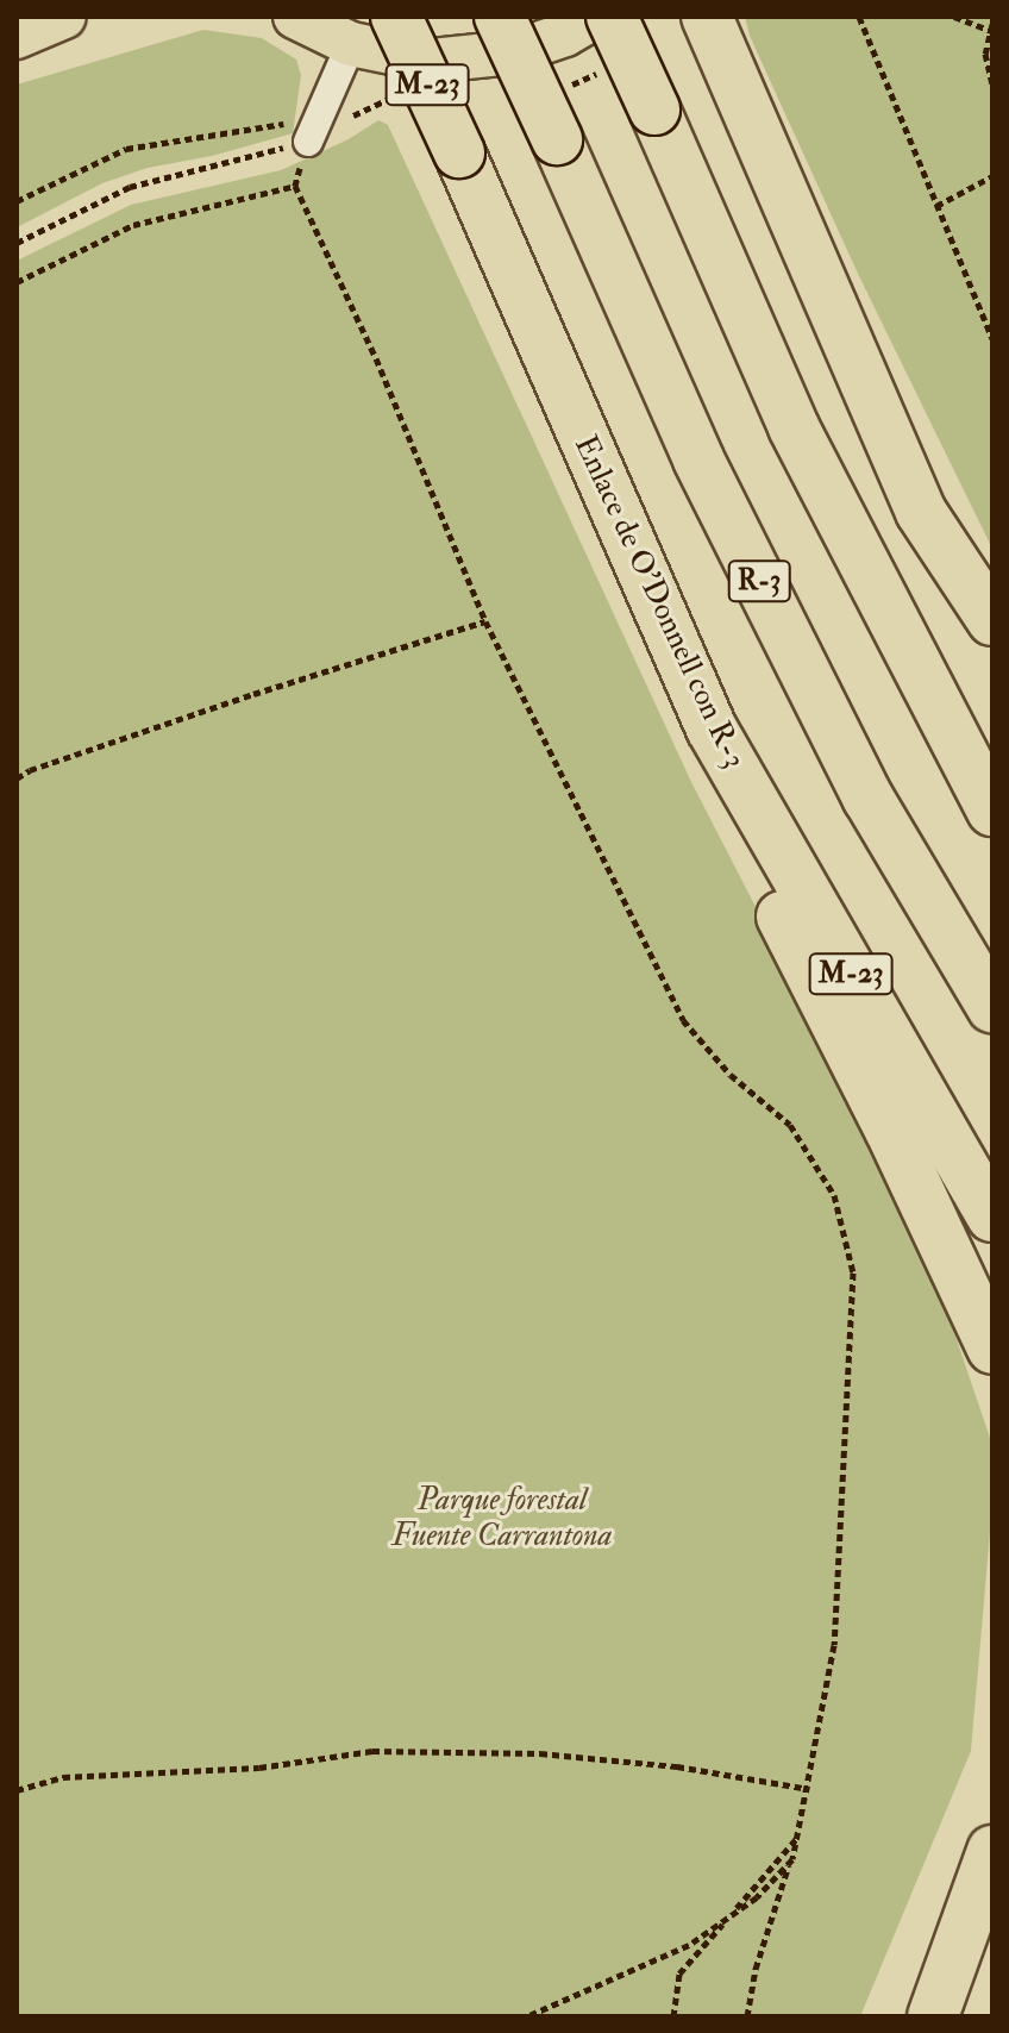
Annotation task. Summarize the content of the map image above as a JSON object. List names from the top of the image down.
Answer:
{
  "streets": {
    "highway": ["M-23", "R-3", "Enlace de O'Donnell con R-3"]
  },
  "parks": ["Parque forestal Fuente Carrantona"]
}
